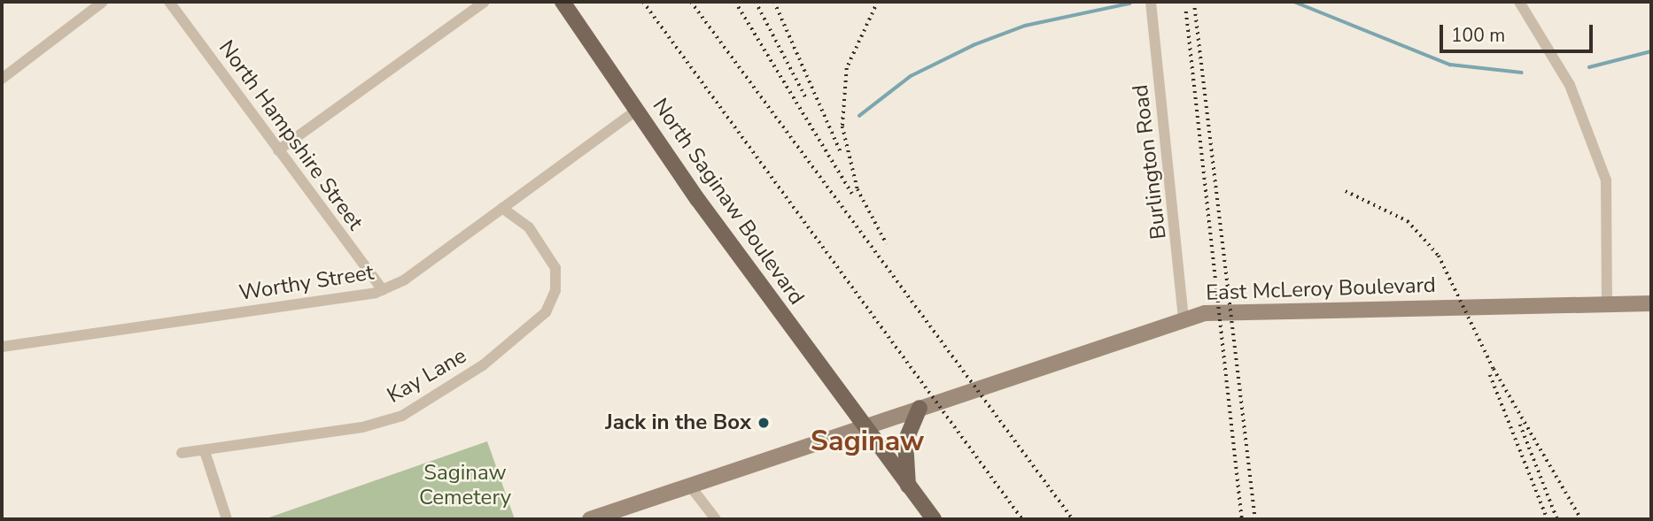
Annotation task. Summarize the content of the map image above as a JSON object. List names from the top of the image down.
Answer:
{
  "streets": {
    "main road": ["North Saginaw Boulevard", "East McLeroy Boulevard"],
    "street": [
      "North Hampshire Street",
      "Burlington Road",
      "Worthy Street",
      "Kay Lane"
    ]
  },
  "crossings": [
    ["North Hampshire Street", "Worthy Street"],
    ["Burlington Road", "East McLeroy Boulevard"],
    ["North Saginaw Boulevard", "Worthy Street"],
    ["North Saginaw Boulevard", "East McLeroy Boulevard"],
    ["Worthy Street", "Kay Lane"]
  ],
  "districts": ["Saginaw"],
  "parks": ["Saginaw Cemetery"],
  "places": ["Jack in the Box"],
  "scale_bar": "100 m"
}
